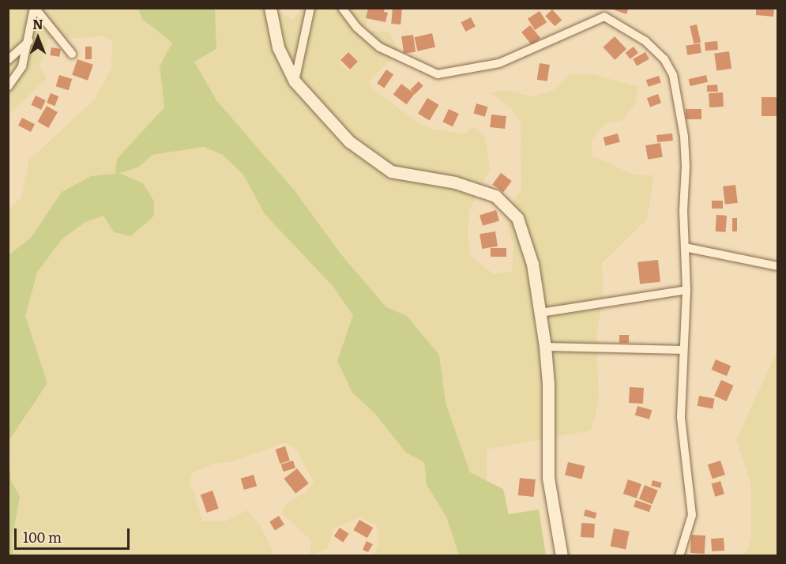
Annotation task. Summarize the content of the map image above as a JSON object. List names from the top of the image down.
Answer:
{
  "scale_bar": "100 m",
  "north": "top"
}
